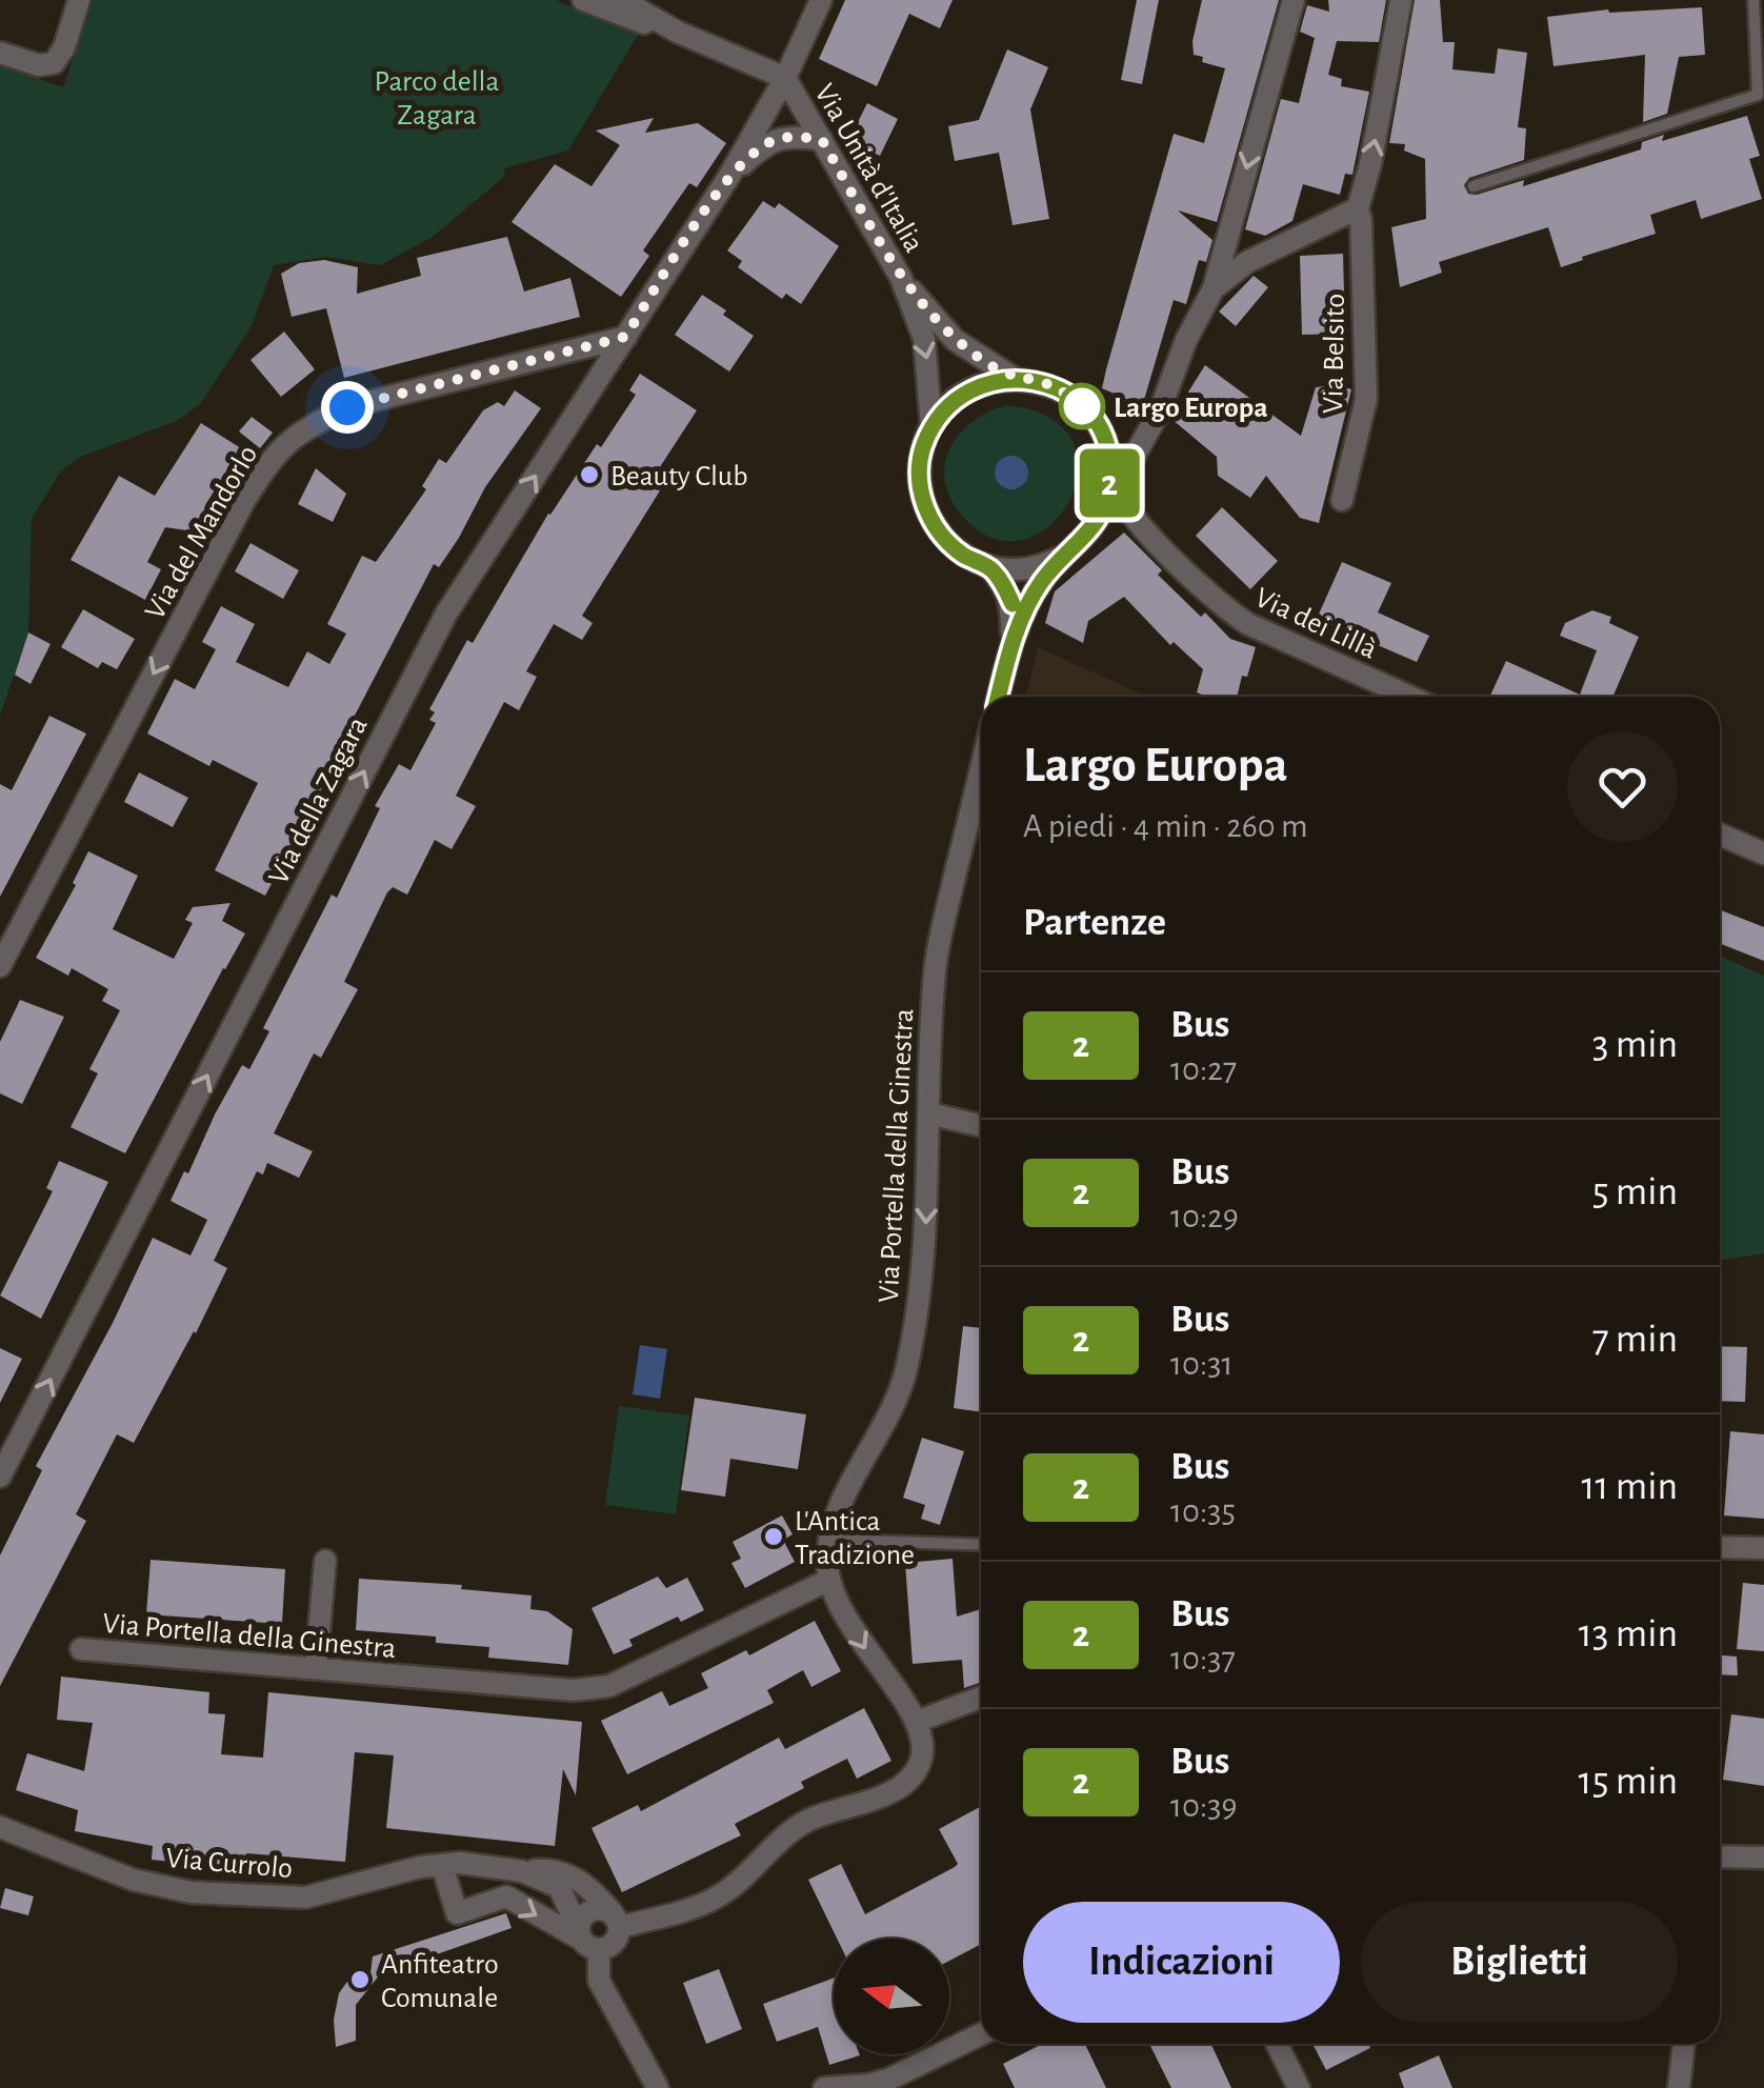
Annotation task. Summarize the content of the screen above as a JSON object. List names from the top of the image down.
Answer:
{
  "streets": {
    "street": [
      "Via Unità d'Italia",
      "Via Belsito",
      "Via del Mandorlo",
      "Via dei Lillà",
      "Via della Zagara",
      "Via Portella della Ginestra",
      "Via Currolo"
    ]
  },
  "crossings": [
    ["Via del Mandorlo", "Via della Zagara"]
  ],
  "one_way": ["Via del Mandorlo", "Via della Zagara"],
  "parks": ["Parco della Zagara"],
  "places": [
    "Largo Europa",
    "Beauty Club",
    "L'Antica Tradizione",
    "Anfiteatro Comunale"
  ],
  "lines": ["bus line 2"],
  "north": "left",
  "page": {
    "on_map": "2",
    "heading": [
      ["Largo Europa", "A piedi · 4 min · 260 m"],
      "Partenze"
    ],
    "list": [
      {
        "mark": "2",
        "name": "Bus",
        "note": "10:27",
        "value": "3 min"
      },
      {
        "mark": "2",
        "name": "Bus",
        "note": "10:29",
        "value": "5 min"
      },
      {
        "mark": "2",
        "name": "Bus",
        "note": "10:31",
        "value": "7 min"
      },
      {
        "mark": "2",
        "name": "Bus",
        "note": "10:35",
        "value": "11 min"
      },
      {
        "mark": "2",
        "name": "Bus",
        "note": "10:37",
        "value": "13 min"
      },
      {
        "mark": "2",
        "name": "Bus",
        "note": "10:39",
        "value": "15 min"
      }
    ],
    "buttons": ["Indicazioni", "Biglietti"]
  }
}
